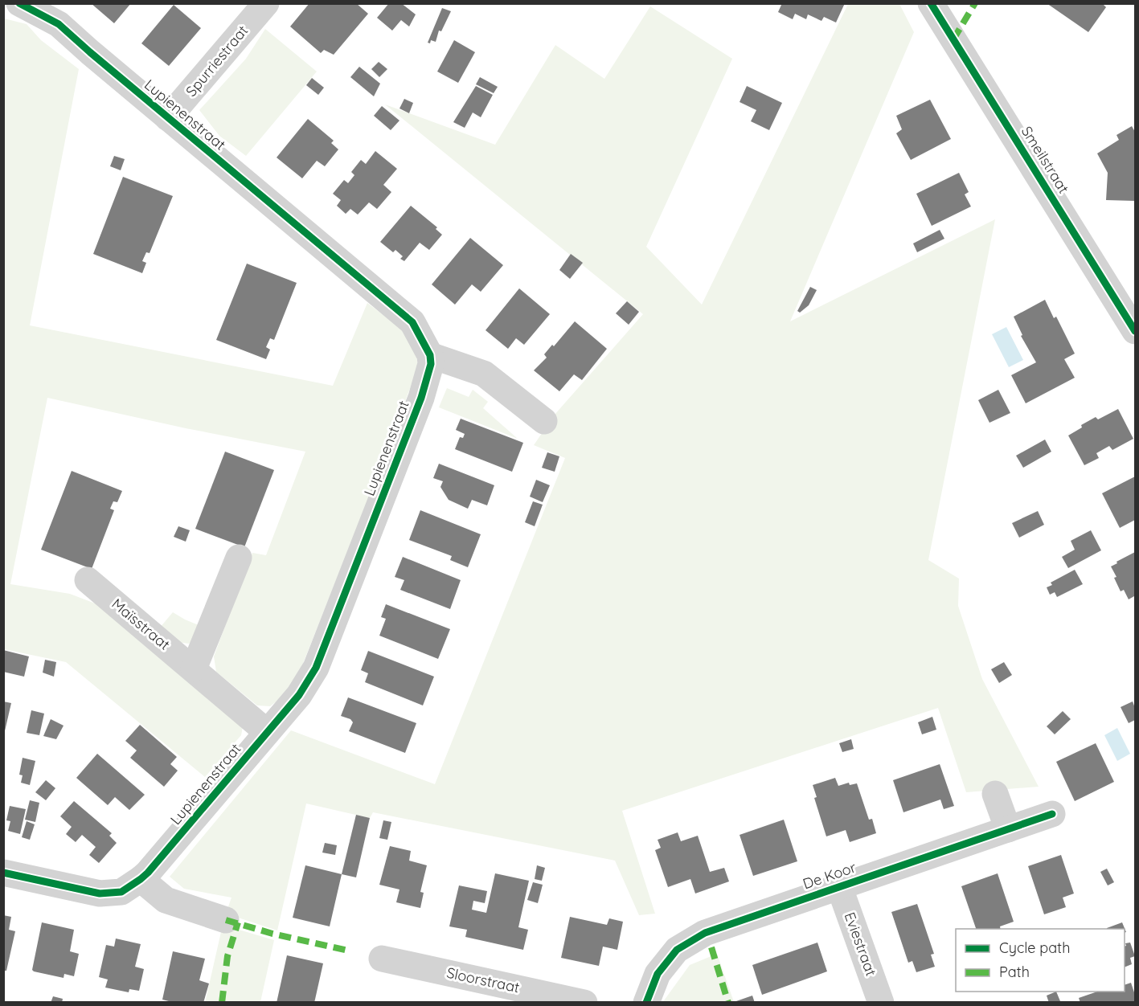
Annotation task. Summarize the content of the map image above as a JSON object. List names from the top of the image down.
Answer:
{
  "streets": {
    "street": [
      "Spurriestraat",
      "Lupienenstraat",
      "Smeilstraat",
      "Maïsstraat",
      "De Koor",
      "Eviestraat",
      "Sloorstraat"
    ]
  },
  "crossings": [
    ["Spurriestraat", "Lupienenstraat"],
    ["Lupienenstraat", "Maïsstraat"],
    ["De Koor", "Eviestraat"]
  ],
  "legend": ["Cycle path", "Path"]
}
